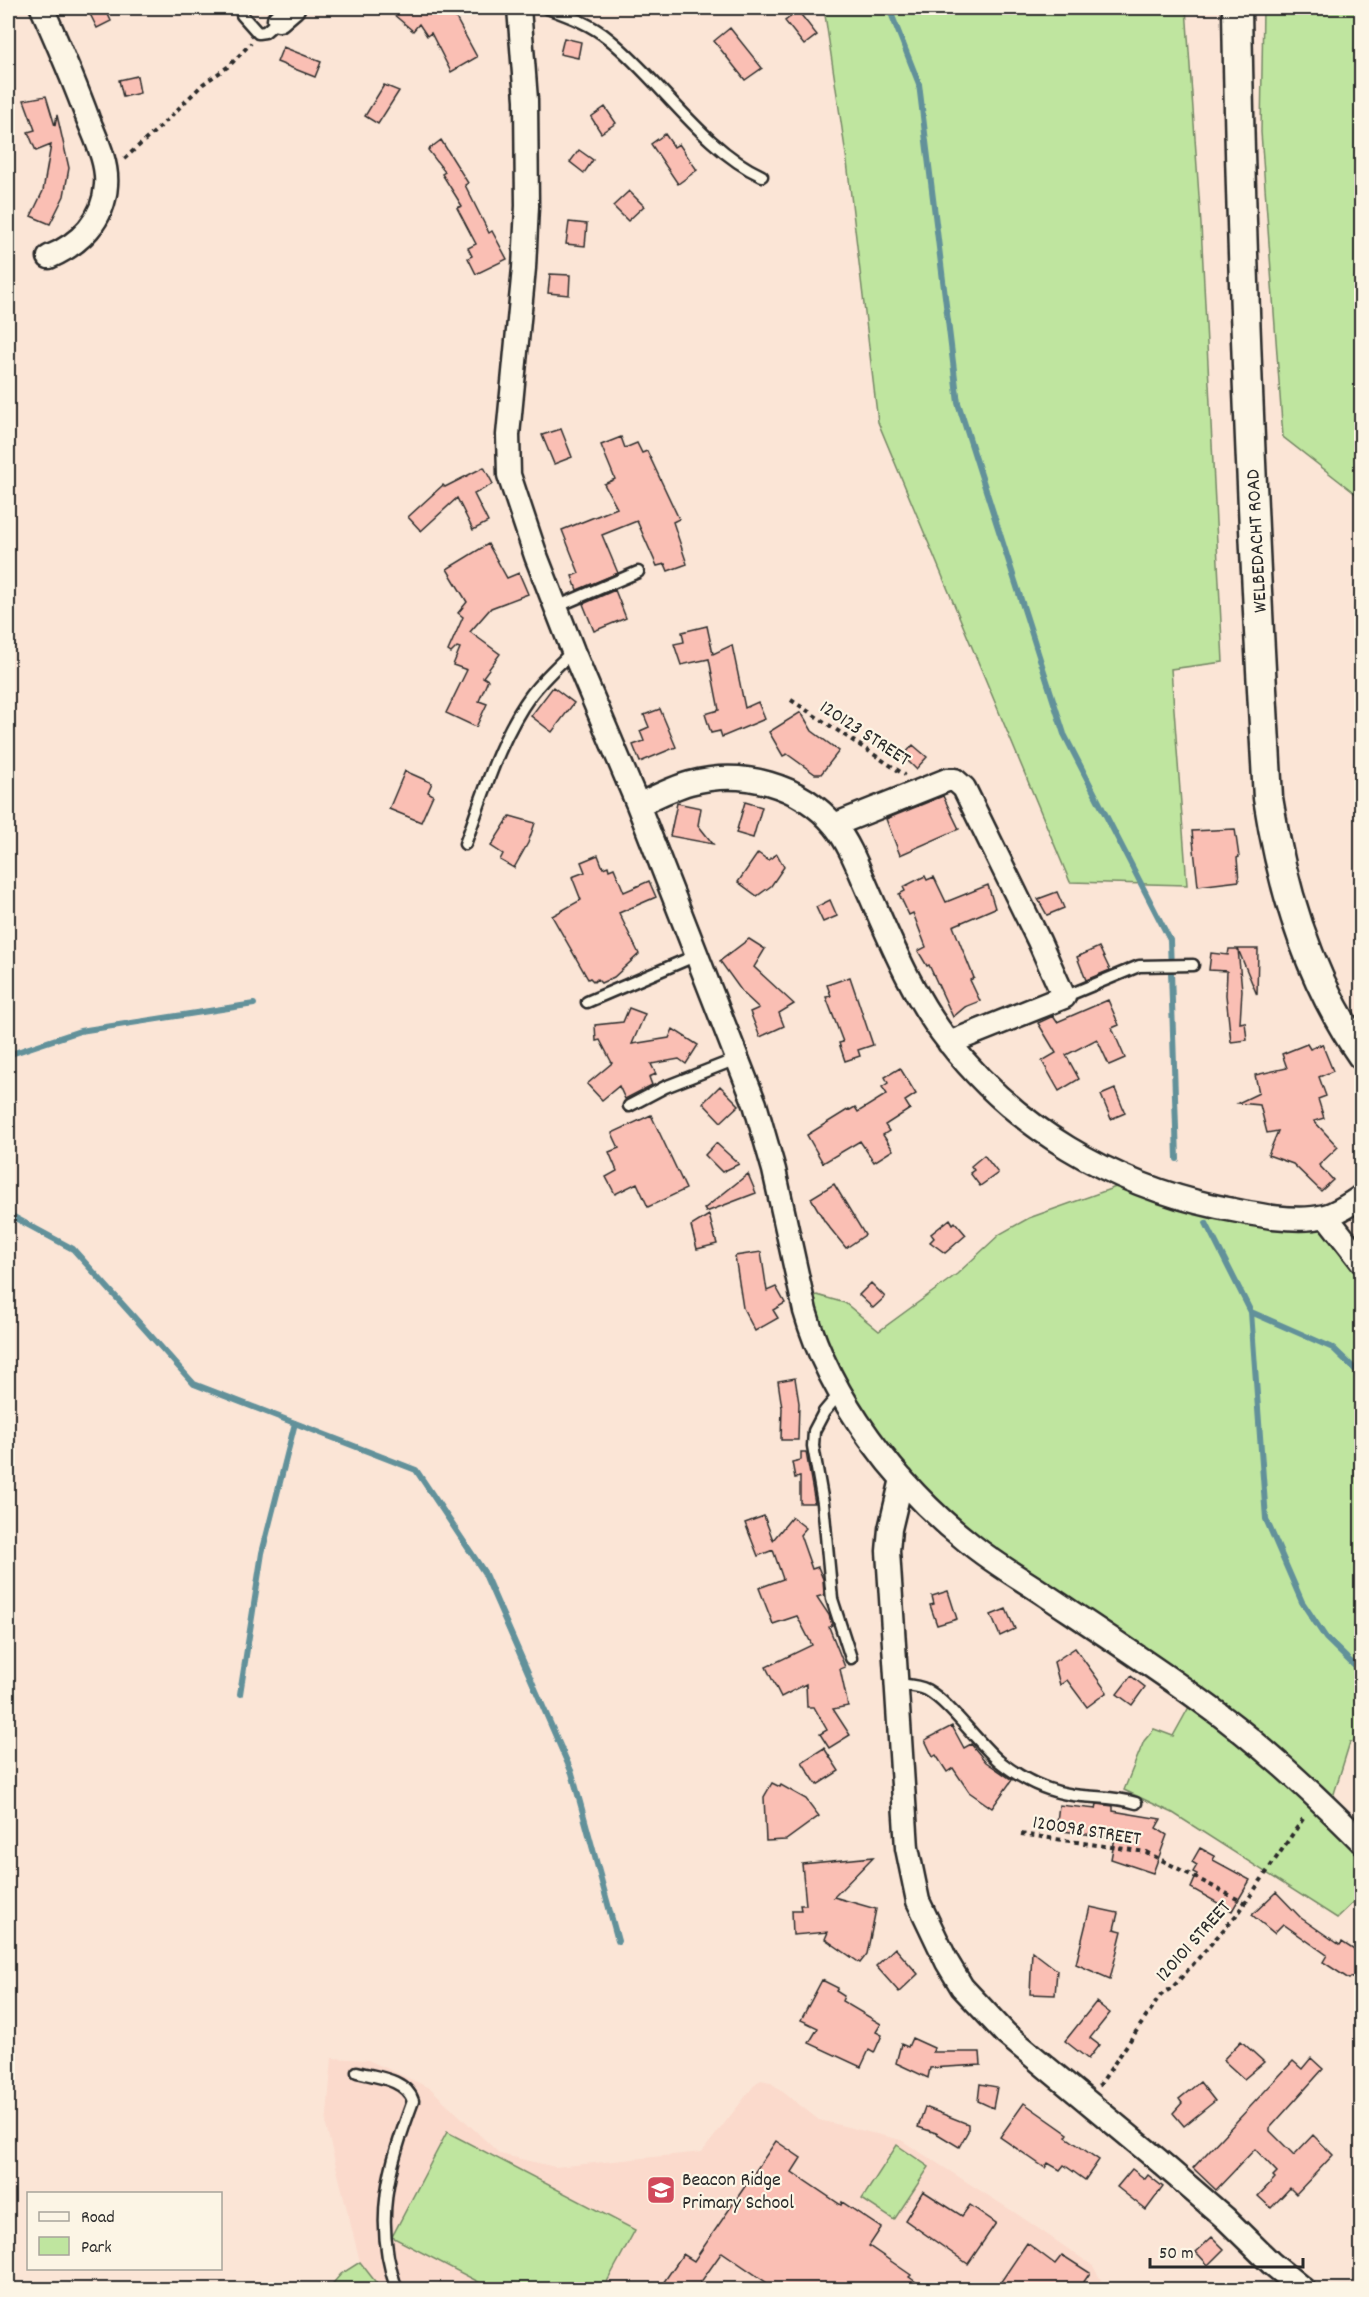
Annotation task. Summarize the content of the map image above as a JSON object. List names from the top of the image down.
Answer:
{
  "streets": {
    "street": ["WELBEDACHT ROAD"],
    "path": ["120123 STREET", "120098 STREET", "120101 STREET"]
  },
  "crossings": [
    ["120098 STREET", "120101 STREET"]
  ],
  "places": {
    "school or university": ["Beacon Ridge Primary School"]
  },
  "legend": ["Road", "Park"],
  "scale_bar": "50 m"
}
